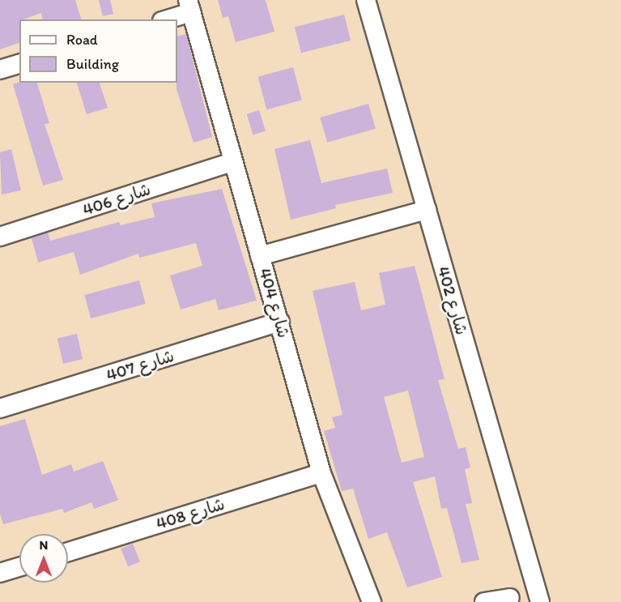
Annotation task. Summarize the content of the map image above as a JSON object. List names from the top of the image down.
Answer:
{
  "streets": {
    "street": [
      "شارع 406",
      "شارع 402",
      "شارع 404",
      "شارع 407",
      "شارع 408"
    ]
  },
  "crossings": [
    ["شارع 406", "شارع 404"],
    ["شارع 404", "شارع 407"],
    ["شارع 404", "شارع 408"]
  ],
  "legend": ["Road", "Building"],
  "north": "top"
}
